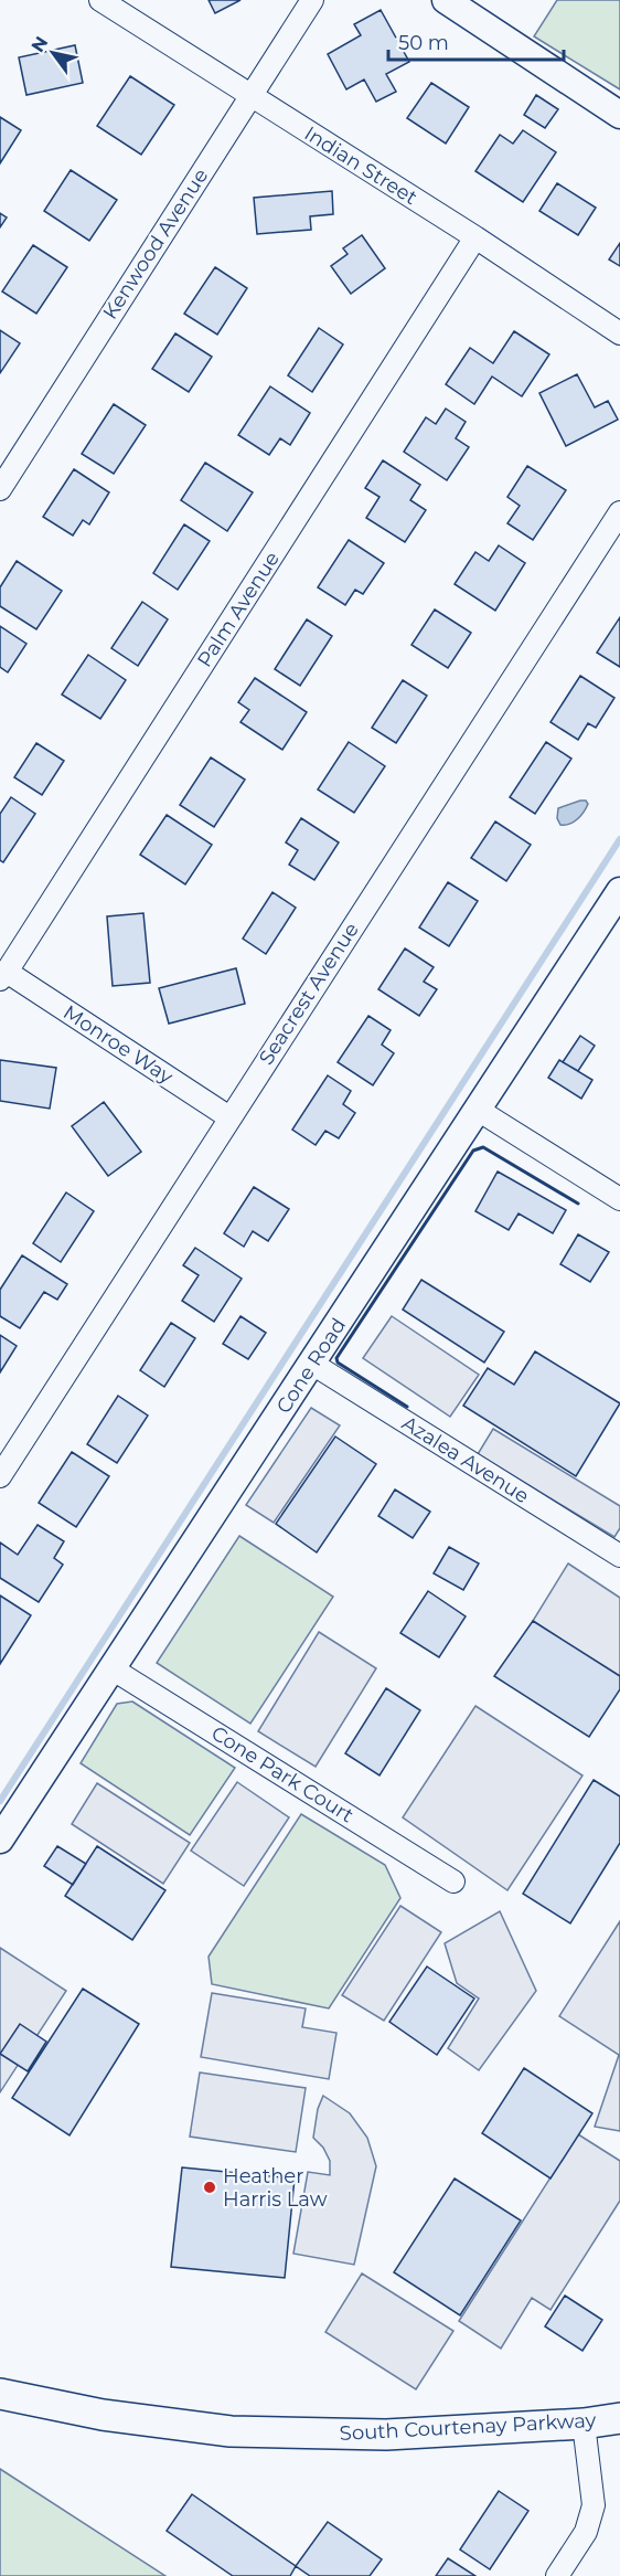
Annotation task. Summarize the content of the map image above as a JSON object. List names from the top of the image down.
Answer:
{
  "streets": {
    "main road": ["South Courtenay Parkway"],
    "street": [
      "Indian Street",
      "Kenwood Avenue",
      "Palm Avenue",
      "Seacrest Avenue",
      "Monroe Way",
      "Cone Road",
      "Azalea Avenue",
      "Cone Park Court"
    ]
  },
  "crossings": [
    ["Indian Street", "Kenwood Avenue"],
    ["Indian Street", "Palm Avenue"],
    ["Palm Avenue", "Monroe Way"],
    ["Seacrest Avenue", "Monroe Way"],
    ["Cone Road", "Azalea Avenue"],
    ["Cone Road", "Cone Park Court"]
  ],
  "places": ["Heather Harris Law"],
  "scale_bar": "50 m",
  "north": "top left"
}
